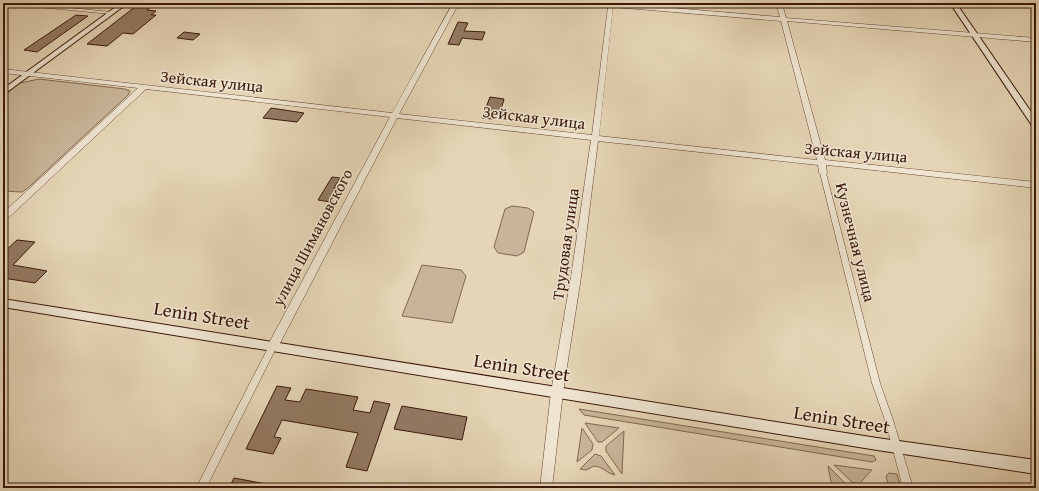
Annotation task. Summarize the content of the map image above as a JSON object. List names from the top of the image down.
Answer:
{
  "streets": {
    "main road": ["Lenin Street"],
    "street": [
      "Зейская улица",
      "улица Шимановского",
      "Кузнечная улица",
      "Трудовая улица"
    ]
  },
  "crossings": [
    ["Зейская улица", "улица Шимановского"],
    ["Зейская улица", "Кузнечная улица"],
    ["Зейская улица", "Трудовая улица"],
    ["улица Шимановского", "Lenin Street"],
    ["Кузнечная улица", "Lenin Street"],
    ["Трудовая улица", "Lenin Street"]
  ]
}
